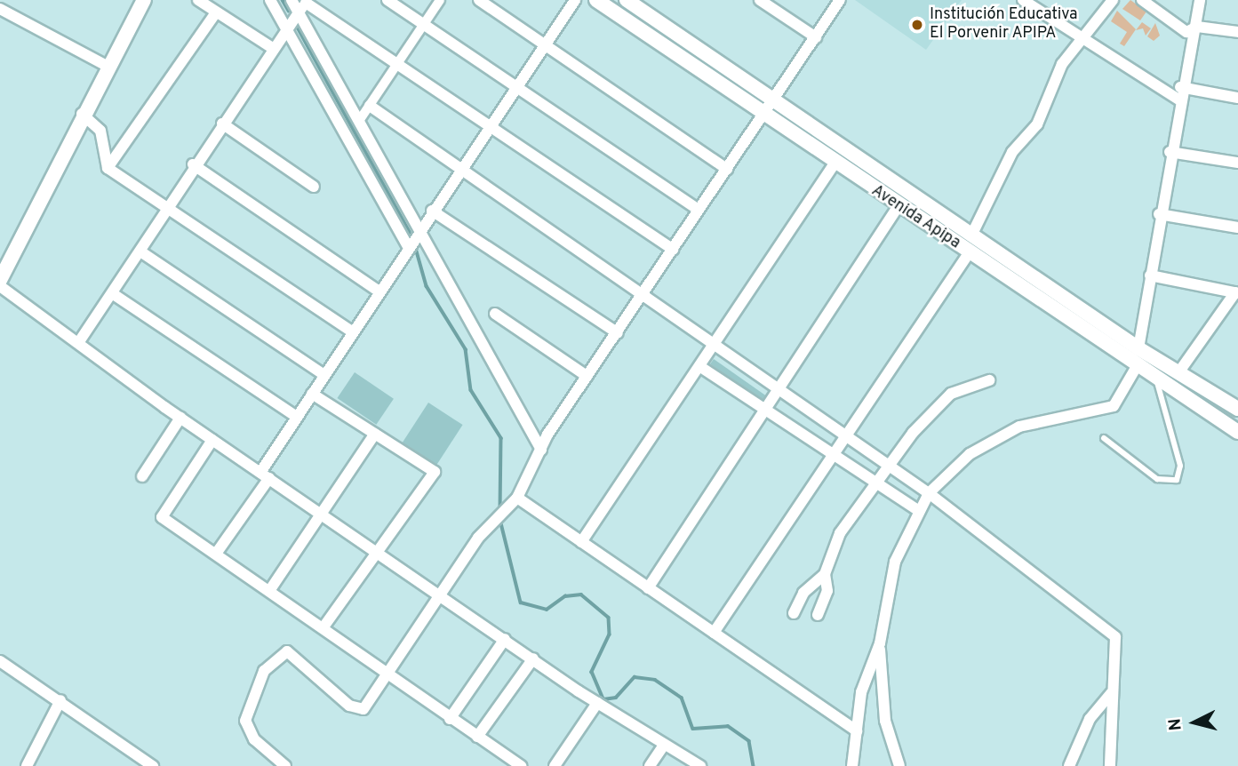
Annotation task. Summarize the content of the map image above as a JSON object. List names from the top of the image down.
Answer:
{
  "streets": {
    "street": ["Avenida Apipa"]
  },
  "places": ["Institución Educativa El Porvenir APIPA"],
  "north": "left"
}
